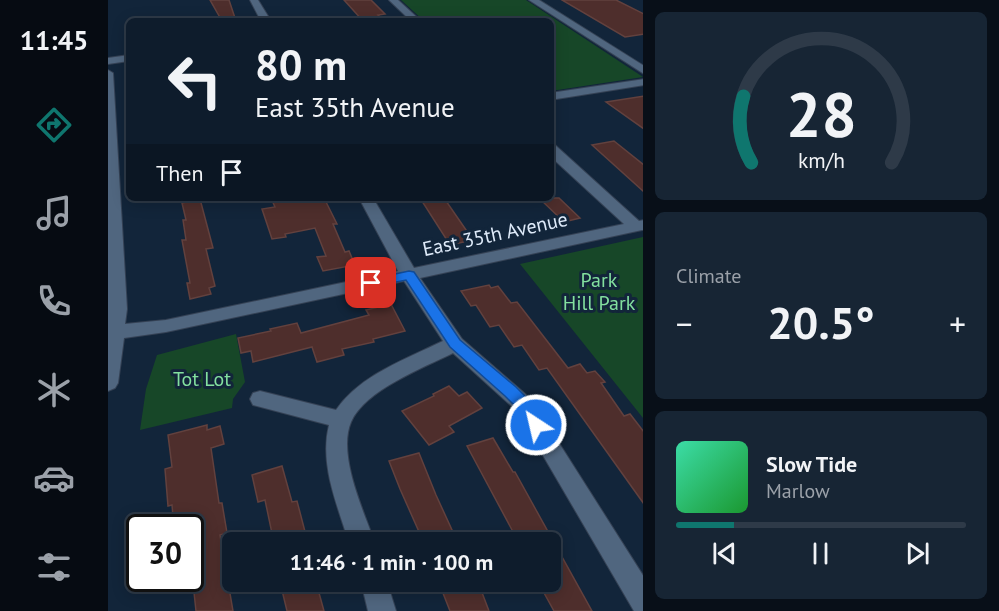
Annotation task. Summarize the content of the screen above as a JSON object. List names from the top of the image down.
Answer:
{
  "streets": {
    "street": ["East 35th Avenue"]
  },
  "parks": ["Park Hill Park", "Tot Lot"],
  "page": {
    "tabs": "11:45",
    "turn": ["80 m", "East 35th Avenue"],
    "then": "Then",
    "tile": "Climate",
    "heat": ["−", "20.5°", "+"],
    "song": ["Slow Tide", "Marlow"],
    "limit": "30",
    "trip": "11:46 · 1 min · 100 m",
    "gauge": ["28", "km/h"]
  }
}
